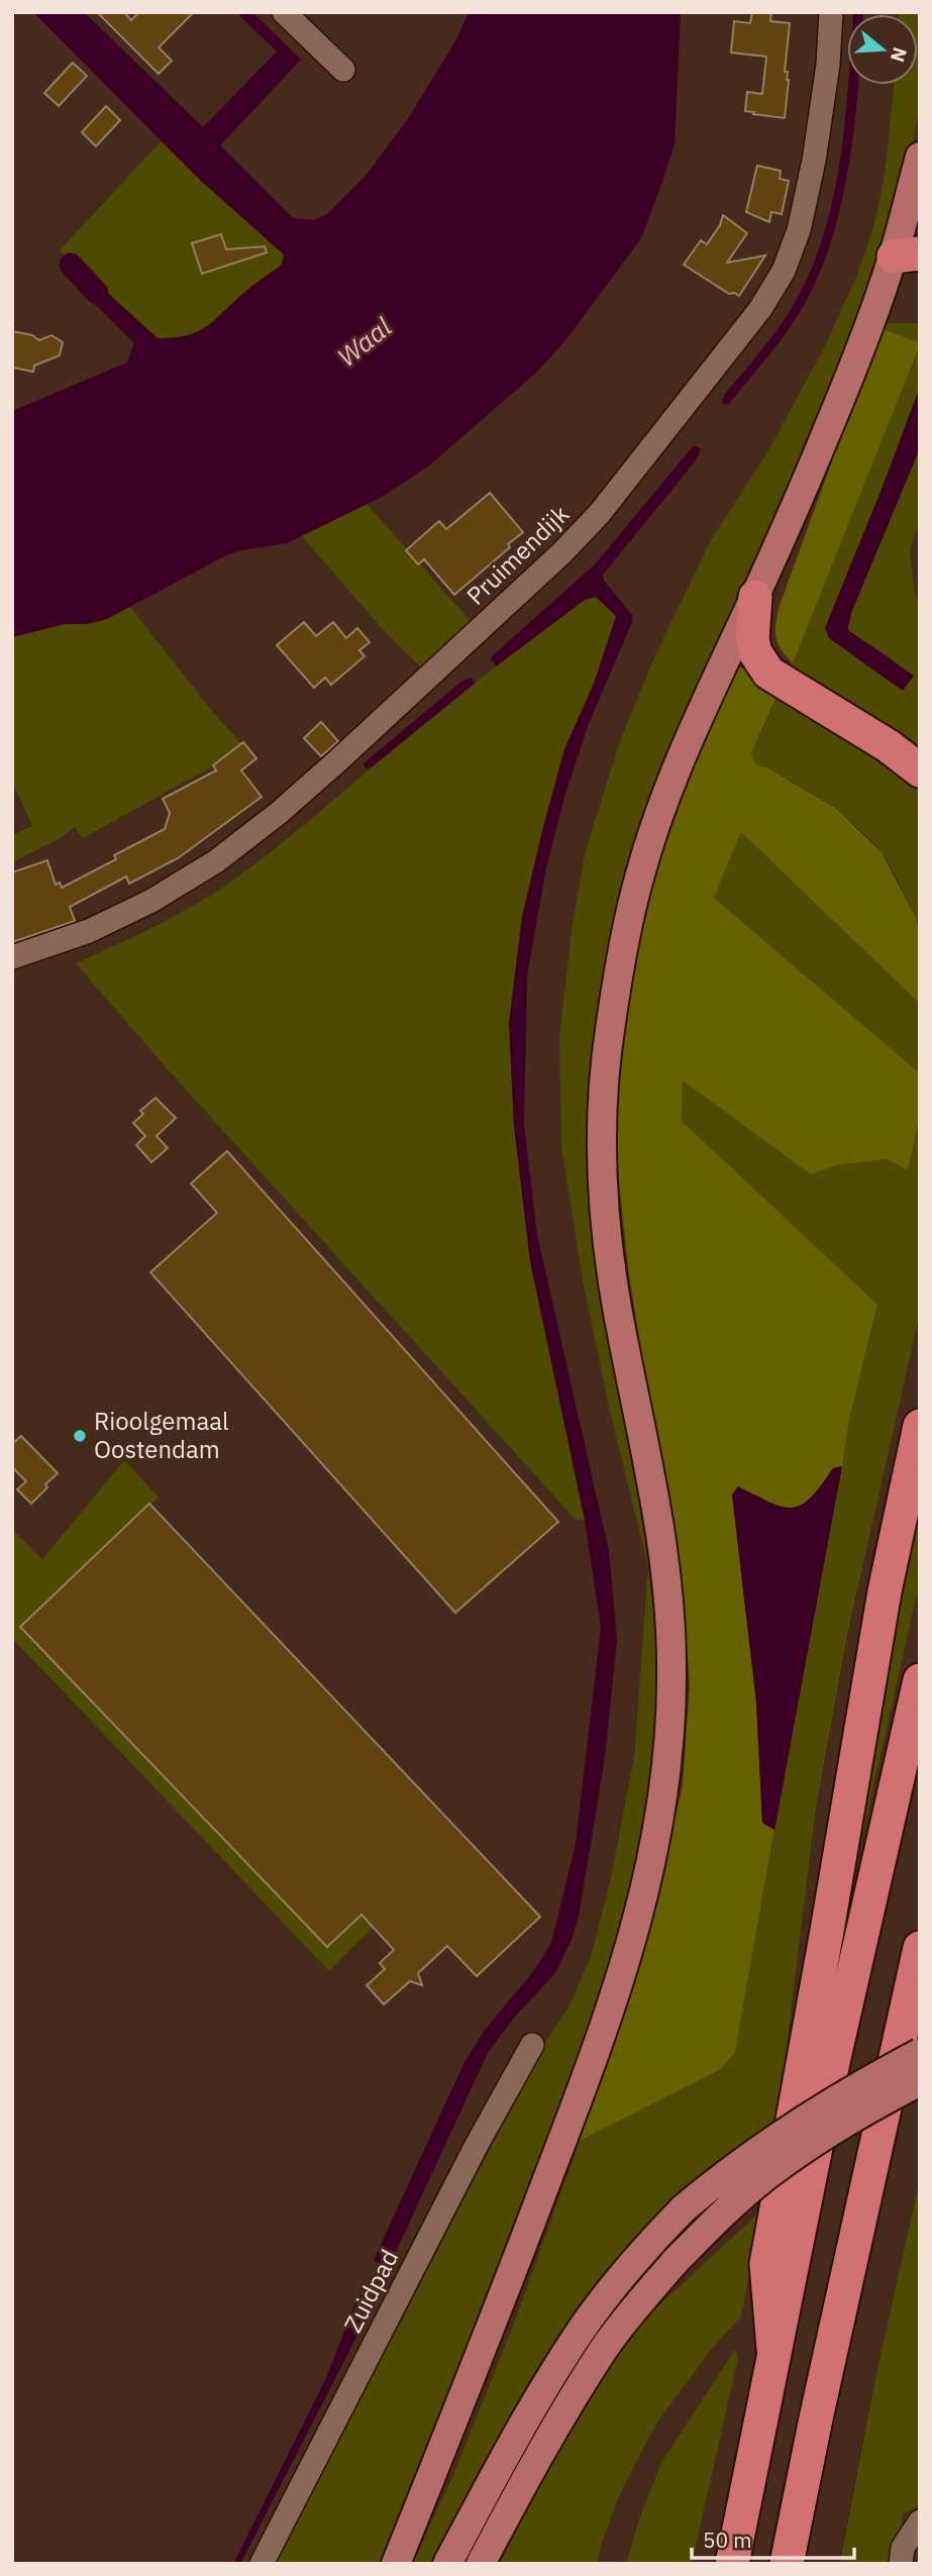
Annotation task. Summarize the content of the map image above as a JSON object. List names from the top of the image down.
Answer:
{
  "streets": {
    "street": ["Pruimendijk", "Zuidpad"]
  },
  "water": ["Waal"],
  "places": ["Rioolgemaal Oostendam"],
  "scale_bar": "50 m",
  "north": "right"
}
